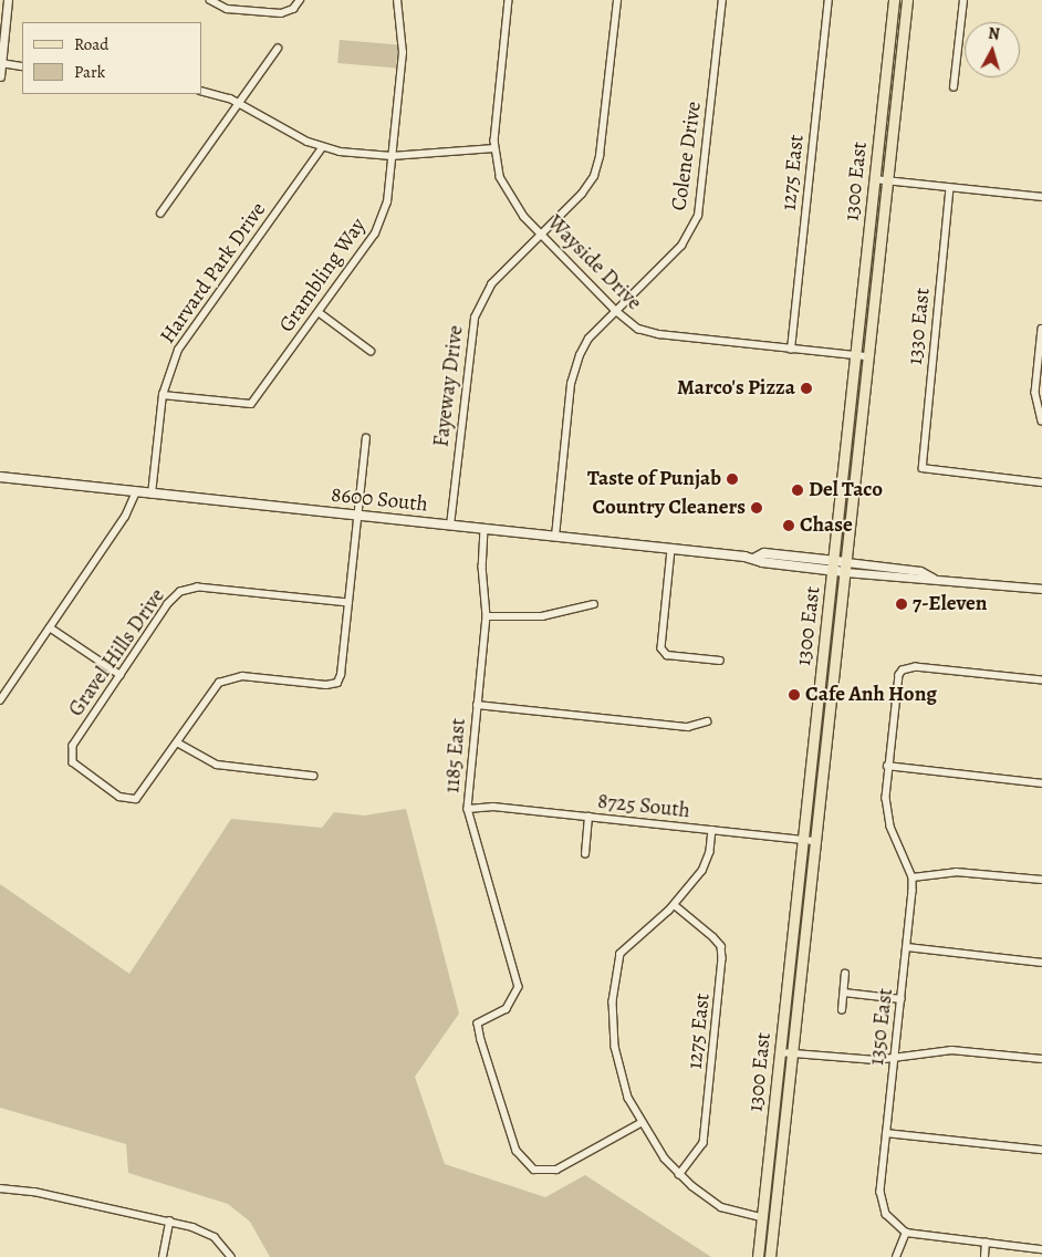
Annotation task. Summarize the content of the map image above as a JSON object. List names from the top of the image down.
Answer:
{
  "streets": {
    "main road": ["1300 East", "8600 South"],
    "street": [
      "Colene Drive",
      "1275 East",
      "Wayside Drive",
      "Harvard Park Drive",
      "Grambling Way",
      "1330 East",
      "Fayeway Drive",
      "Gravel Hills Drive",
      "1185 East",
      "8725 South",
      "1350 East"
    ]
  },
  "crossings": [
    ["Colene Drive", "Wayside Drive"],
    ["Colene Drive", "8600 South"],
    ["1275 East", "Wayside Drive"],
    ["1300 East", "Wayside Drive"],
    ["1300 East", "8600 South"],
    ["1300 East", "8725 South"],
    ["Wayside Drive", "Fayeway Drive"],
    ["Harvard Park Drive", "Grambling Way"],
    ["Harvard Park Drive", "8600 South"],
    ["Fayeway Drive", "8600 South"],
    ["8600 South", "1185 East"],
    ["1185 East", "8725 South"]
  ],
  "places": [
    "Marco's Pizza",
    "Taste of Punjab",
    "Del Taco",
    "Country Cleaners",
    "Chase",
    "7-Eleven",
    "Cafe Anh Hong"
  ],
  "legend": ["Road", "Park"],
  "north": "top"
}
